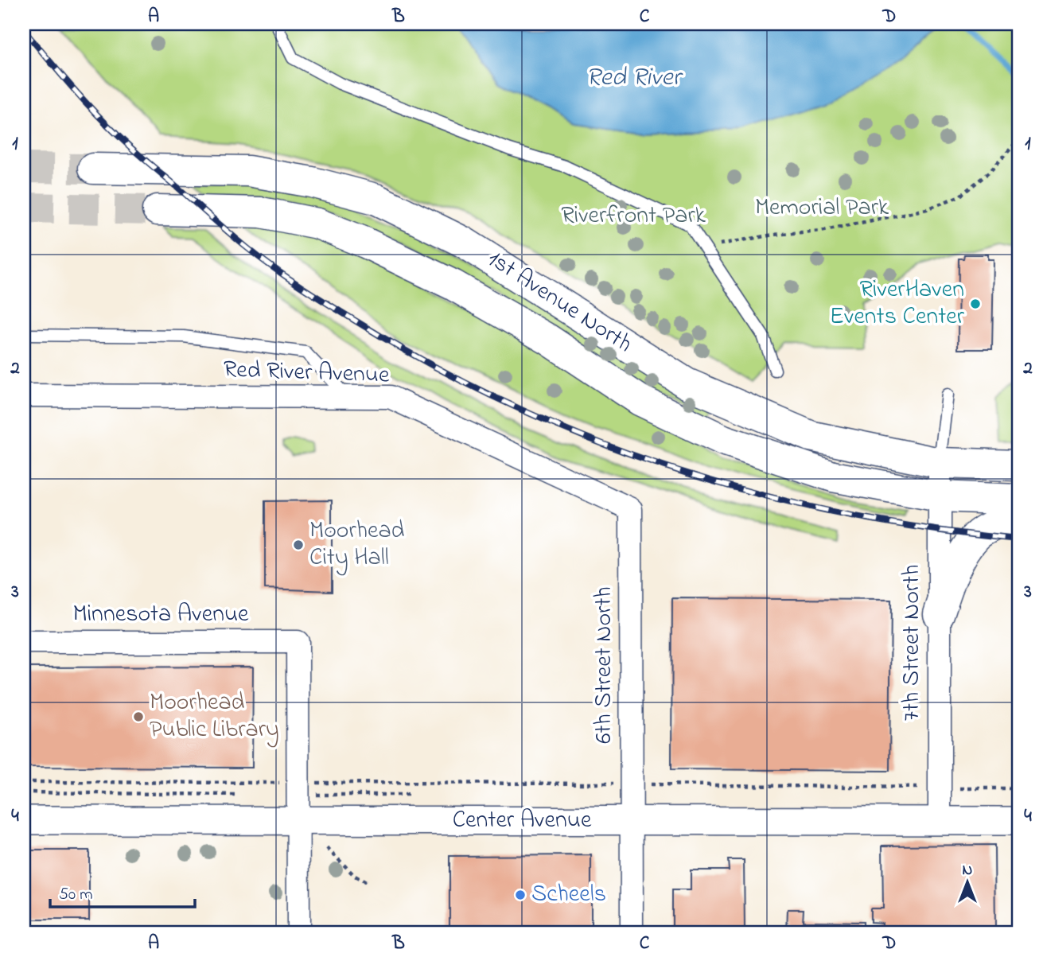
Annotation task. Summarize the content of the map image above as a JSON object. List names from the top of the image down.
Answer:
{
  "streets": {
    "main road": ["1st Avenue North"],
    "street": [
      "Red River Avenue",
      "Minnesota Avenue",
      "7th Street North",
      "6th Street North",
      "Center Avenue"
    ]
  },
  "crossings": [
    ["1st Avenue North", "7th Street North"],
    ["Red River Avenue", "6th Street North"],
    ["7th Street North", "Center Avenue"],
    ["6th Street North", "Center Avenue"]
  ],
  "water": ["Red River"],
  "parks": ["Memorial Park", "Riverfront Park"],
  "places": [
    "RiverHaven Events Center",
    "Moorhead City Hall",
    "Moorhead Public Library",
    "Scheels"
  ],
  "scale_bar": "50 m",
  "north": "top",
  "grid": {
    "columns": [
      "A",
      "B",
      "C",
      "D"
    ],
    "rows": [
      "1",
      "2",
      "3",
      "4"
    ]
  }
}
